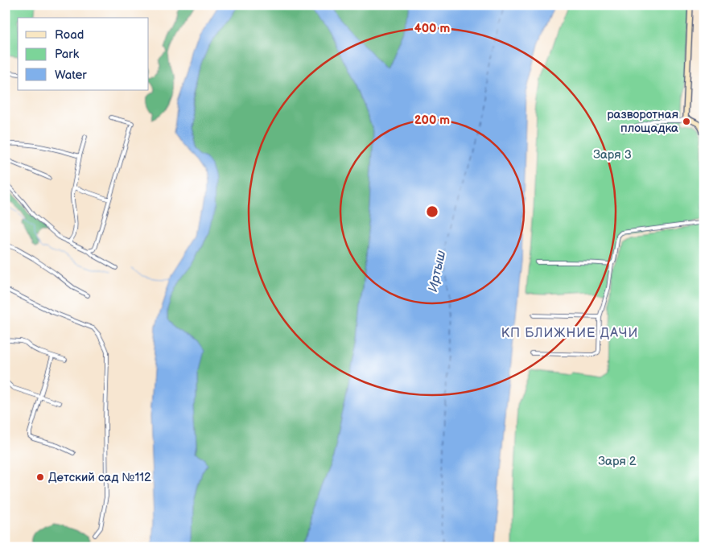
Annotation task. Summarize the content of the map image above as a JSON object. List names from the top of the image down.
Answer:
{
  "districts": ["КП БЛИЖНИЕ ДАЧИ"],
  "water": ["Иртыш"],
  "parks": ["Заря 3", "Заря 2"],
  "places": ["разворотная площадка", "Детский сад №112"],
  "legend": ["Road", "Park", "Water"],
  "rings": ["400 m", "200 m"]
}
